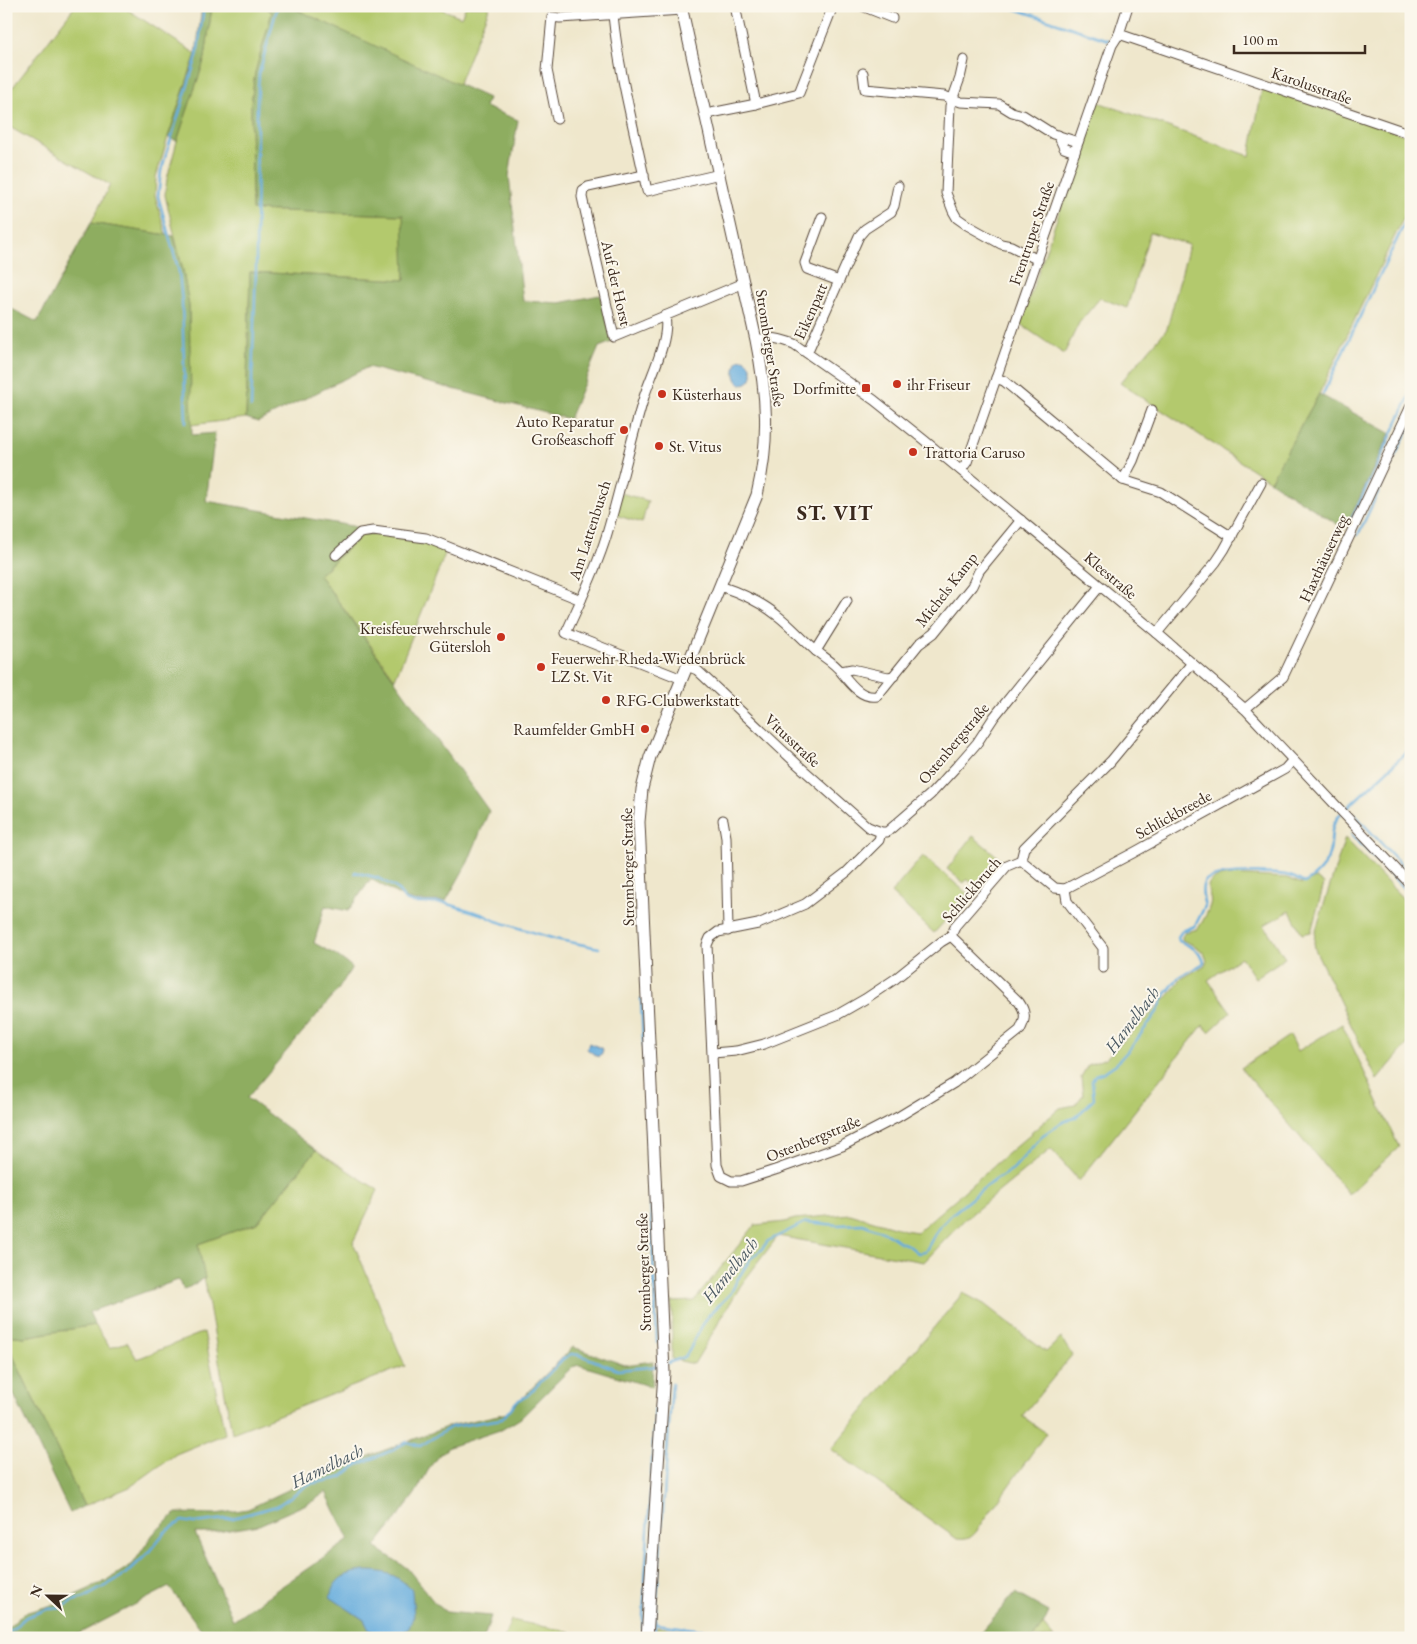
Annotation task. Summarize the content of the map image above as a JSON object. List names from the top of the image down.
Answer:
{
  "streets": {
    "main road": ["Stromberger Straße"],
    "street": [
      "Karolusstraße",
      "Frentruper Straße",
      "Auf der Horst",
      "Eikenpatt",
      "Am Lattenbusch",
      "Haxthäuserweg",
      "Kleestraße",
      "Michels Kamp",
      "Vitusstraße",
      "Ostenbergstraße",
      "Schlickbreede",
      "Schlickbruch"
    ]
  },
  "crossings": [
    ["Karolusstraße", "Frentruper Straße"],
    ["Frentruper Straße", "Kleestraße"],
    ["Auf der Horst", "Stromberger Straße"],
    ["Auf der Horst", "Am Lattenbusch"],
    ["Eikenpatt", "Kleestraße"],
    ["Stromberger Straße", "Am Lattenbusch"],
    ["Stromberger Straße", "Kleestraße"],
    ["Stromberger Straße", "Michels Kamp"],
    ["Stromberger Straße", "Vitusstraße"],
    ["Haxthäuserweg", "Kleestraße"],
    ["Kleestraße", "Michels Kamp"],
    ["Kleestraße", "Ostenbergstraße"],
    ["Kleestraße", "Schlickbreede"],
    ["Kleestraße", "Schlickbruch"],
    ["Vitusstraße", "Ostenbergstraße"],
    ["Ostenbergstraße", "Schlickbruch"]
  ],
  "districts": ["ST. VIT"],
  "water": ["Hamelbach"],
  "places": {
    "other": [
      "ihr Friseur",
      "Küsterhaus",
      "Auto Reparatur Großeaschoff",
      "St. Vitus",
      "Trattoria Caruso",
      "Kreisfeuerwehrschule Gütersloh",
      "Feuerwehr Rheda-Wiedenbrück LZ St. Vit",
      "RFG-Clubwerkstatt",
      "Raumfelder GmbH"
    ],
    "transit": ["Dorfmitte"]
  },
  "scale_bar": "100 m",
  "north": "left"
}
